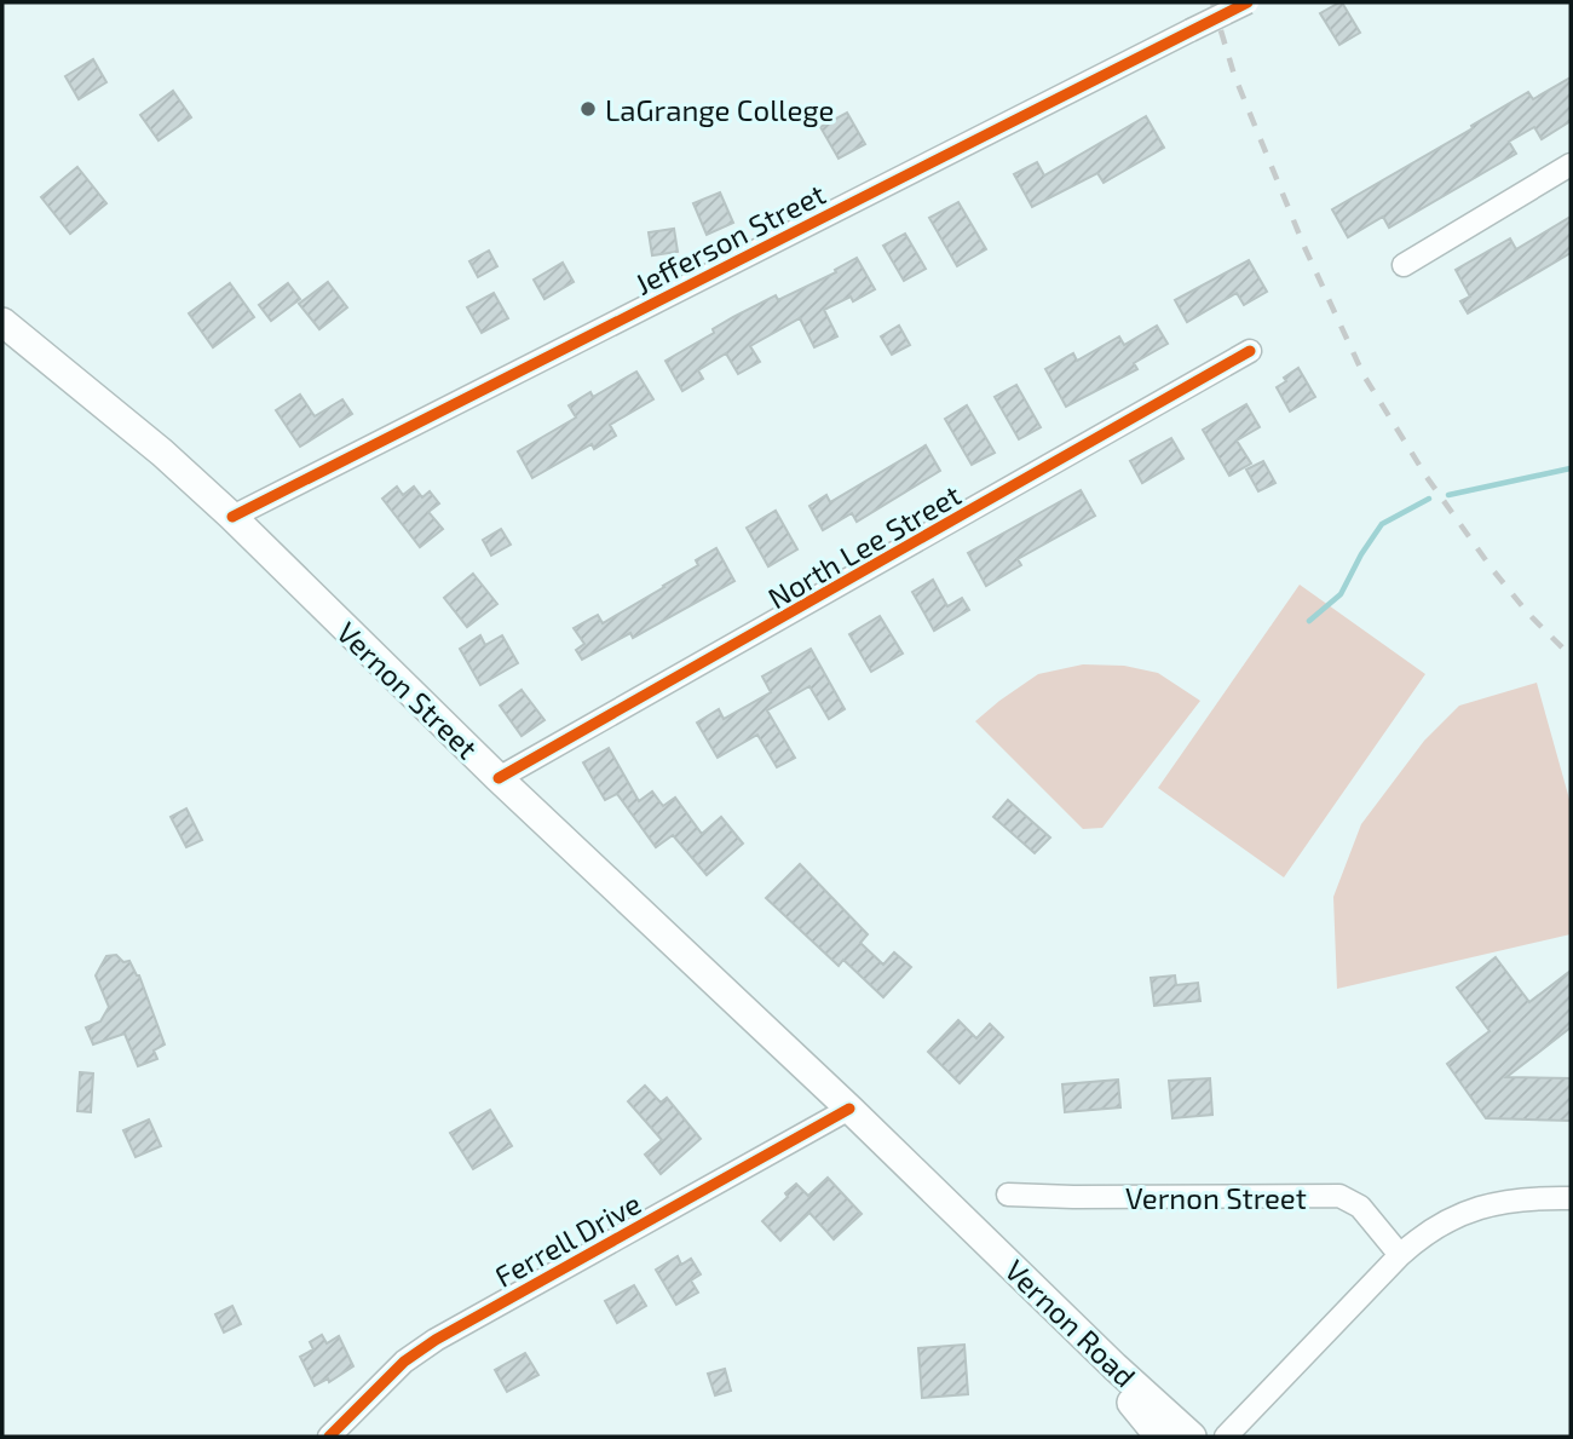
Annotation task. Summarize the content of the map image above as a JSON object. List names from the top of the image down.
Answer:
{
  "streets": {
    "main road": ["Vernon Street", "Vernon Road"],
    "street": ["Jefferson Street", "North Lee Street", "Ferrell Drive"]
  },
  "crossings": [
    ["Jefferson Street", "Vernon Street"],
    ["North Lee Street", "Vernon Street"],
    ["Vernon Street", "Ferrell Drive"],
    ["Vernon Street", "Vernon Road"]
  ],
  "places": ["LaGrange College"]
}
